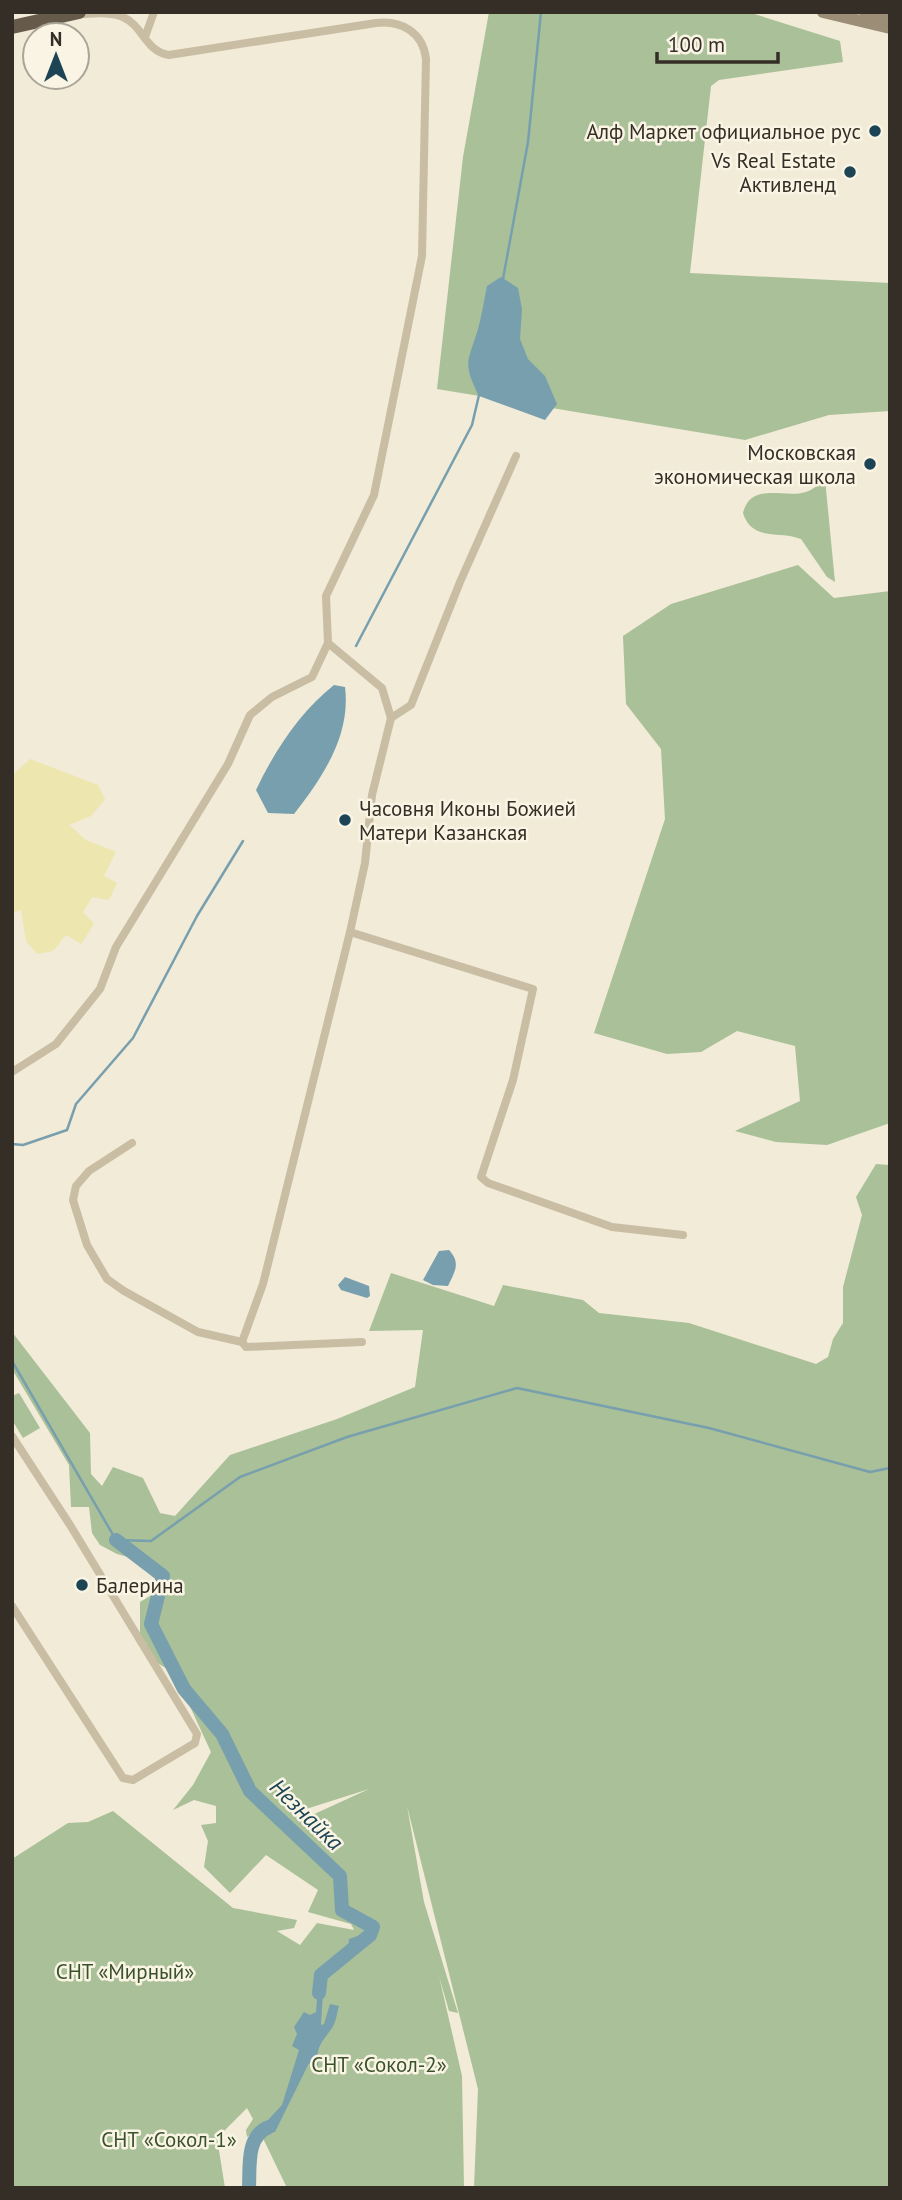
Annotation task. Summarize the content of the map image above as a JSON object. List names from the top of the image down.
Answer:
{
  "water": ["Незнайка"],
  "parks": ["СНТ «Мирный»", "СНТ «Сокол-2»", "СНТ «Сокол-1»"],
  "places": [
    "Алф Маркет официальное рус",
    "Vs Real Estate Активленд",
    "Московская экономическая школа",
    "Часовня Иконы Божией Матери Казанская",
    "Балерина"
  ],
  "scale_bar": "100 m",
  "north": "top"
}
